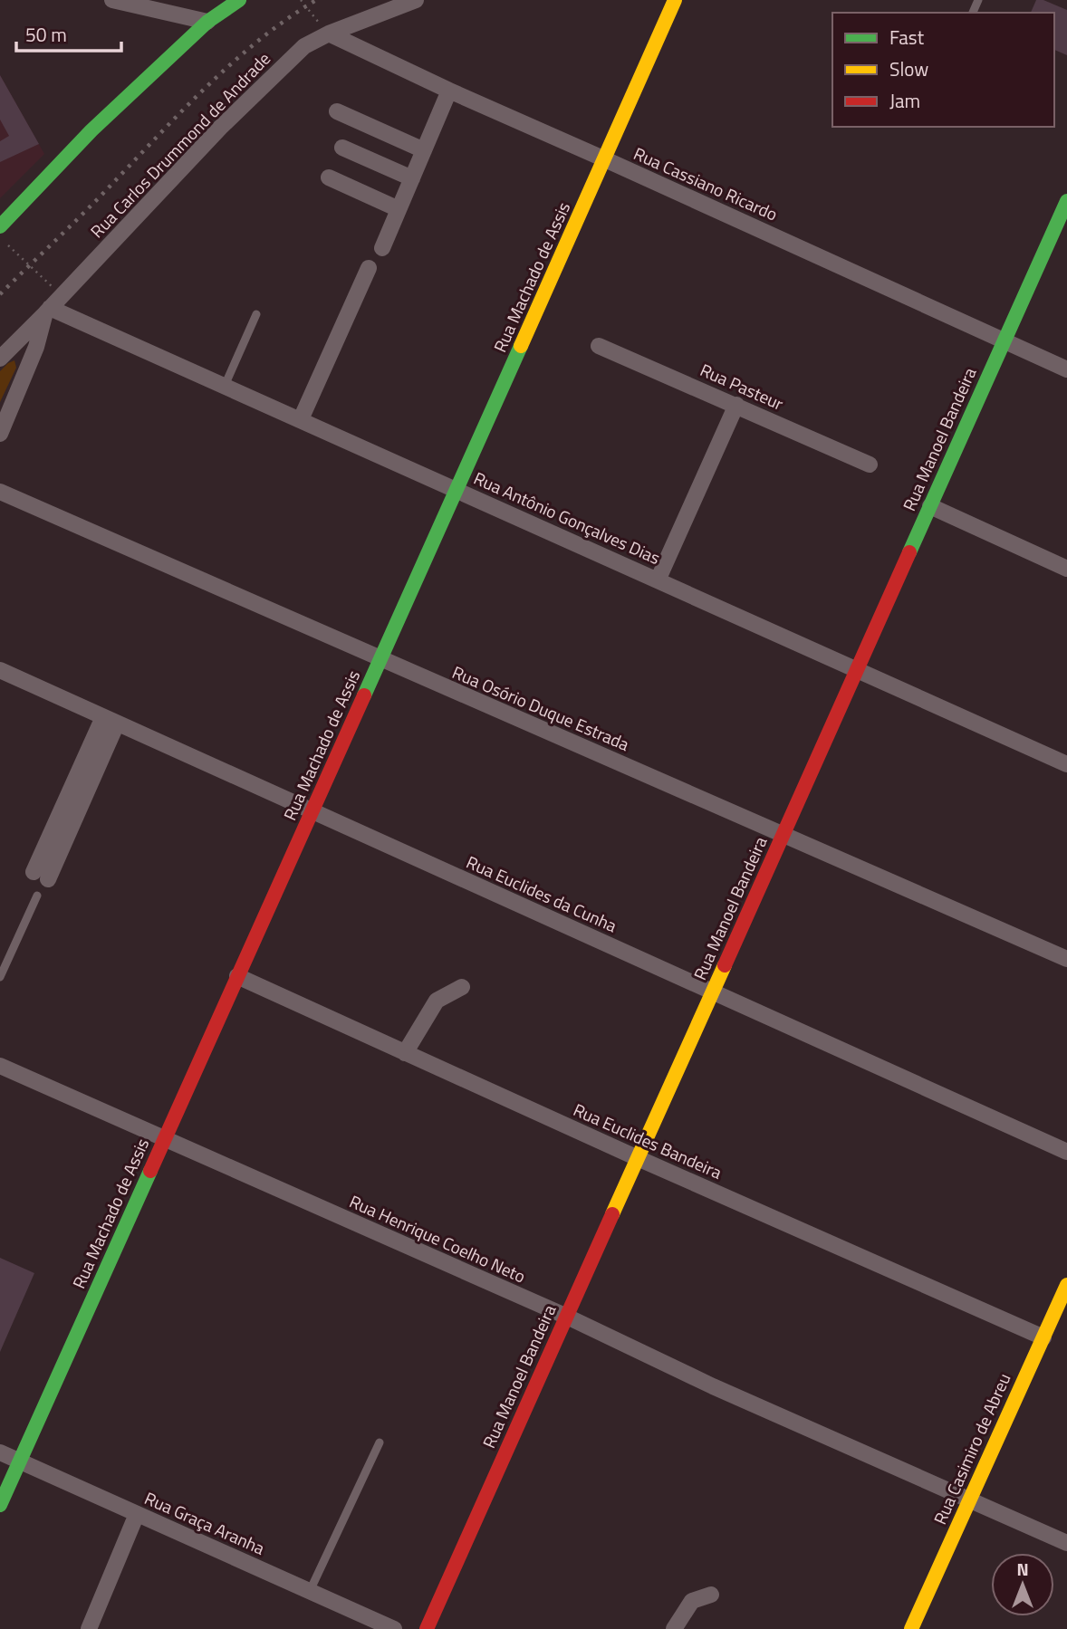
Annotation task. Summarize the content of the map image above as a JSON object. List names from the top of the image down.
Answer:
{
  "streets": {
    "street": [
      "Rua Carlos Drummond de Andrade",
      "Rua Cassiano Ricardo",
      "Rua Machado de Assis",
      "Rua Pasteur",
      "Rua Manoel Bandeira",
      "Rua Antônio Gonçalves Dias",
      "Rua Osório Duque Estrada",
      "Rua Euclides da Cunha",
      "Rua Euclides Bandeira",
      "Rua Henrique Coelho Neto",
      "Rua Casimiro de Abreu",
      "Rua Graça Aranha"
    ]
  },
  "crossings": [
    ["Rua Carlos Drummond de Andrade", "Rua Cassiano Ricardo"],
    ["Rua Carlos Drummond de Andrade", "Rua Antônio Gonçalves Dias"],
    ["Rua Cassiano Ricardo", "Rua Machado de Assis"],
    ["Rua Cassiano Ricardo", "Rua Manoel Bandeira"],
    ["Rua Machado de Assis", "Rua Antônio Gonçalves Dias"],
    ["Rua Machado de Assis", "Rua Osório Duque Estrada"],
    ["Rua Machado de Assis", "Rua Euclides da Cunha"],
    ["Rua Machado de Assis", "Rua Euclides Bandeira"],
    ["Rua Machado de Assis", "Rua Henrique Coelho Neto"],
    ["Rua Machado de Assis", "Rua Graça Aranha"],
    ["Rua Manoel Bandeira", "Rua Antônio Gonçalves Dias"],
    ["Rua Manoel Bandeira", "Rua Osório Duque Estrada"],
    ["Rua Manoel Bandeira", "Rua Euclides da Cunha"],
    ["Rua Manoel Bandeira", "Rua Euclides Bandeira"],
    ["Rua Manoel Bandeira", "Rua Henrique Coelho Neto"],
    ["Rua Euclides Bandeira", "Rua Casimiro de Abreu"],
    ["Rua Henrique Coelho Neto", "Rua Casimiro de Abreu"]
  ],
  "legend": ["Fast", "Slow", "Jam"],
  "scale_bar": "50 m",
  "north": "top"
}
